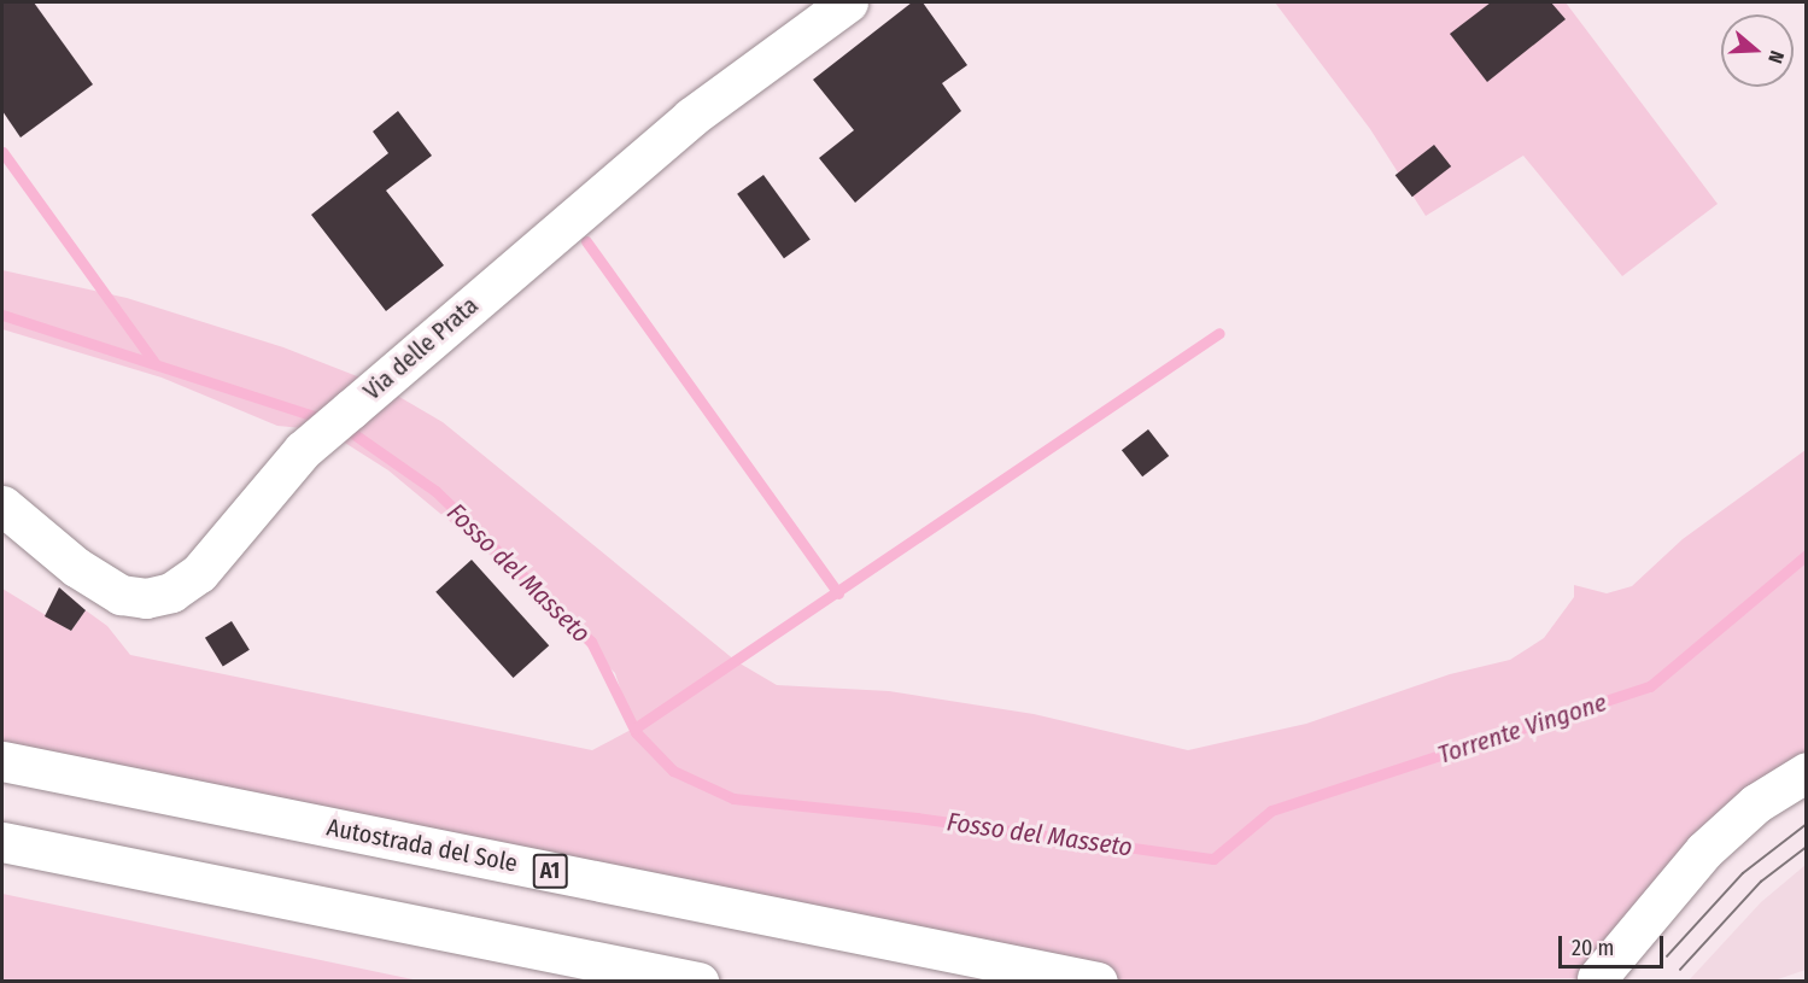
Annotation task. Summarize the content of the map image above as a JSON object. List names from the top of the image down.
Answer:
{
  "streets": {
    "main road": ["Via delle Prata", "Autostrada del Sole", "A1"]
  },
  "water": ["Fosso del Masseto", "Torrente Vingone"],
  "scale_bar": "20 m",
  "north": "right"
}
